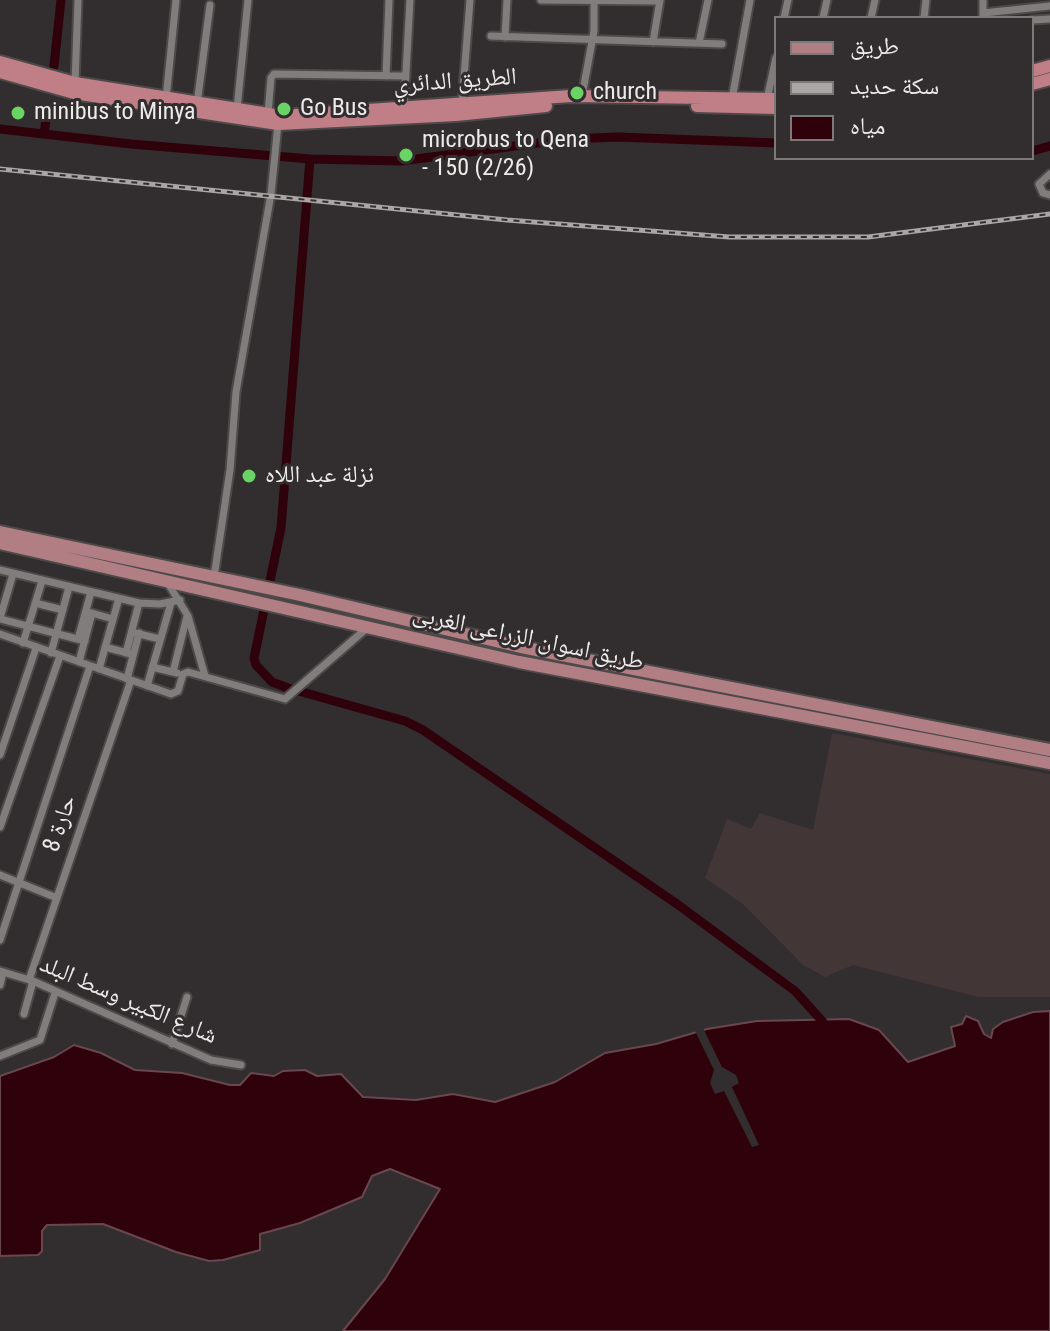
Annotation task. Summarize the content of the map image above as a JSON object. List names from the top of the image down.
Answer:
{
  "streets": {
    "highway": ["الطريق الدائري"],
    "main road": ["طريق اسوان الزراعى الغربى"],
    "street": ["حارة 8", "شارع الكبير وسط البلد"]
  },
  "crossings": [
    ["حارة 8", "شارع الكبير وسط البلد"]
  ],
  "places": [
    "church",
    "Go Bus",
    "minibus to Minya",
    "microbus to Qena - 150 (2/26)",
    "نزلة عبد اللاه"
  ],
  "legend": ["طريق", "سكة حديد", "مياه"]
}
